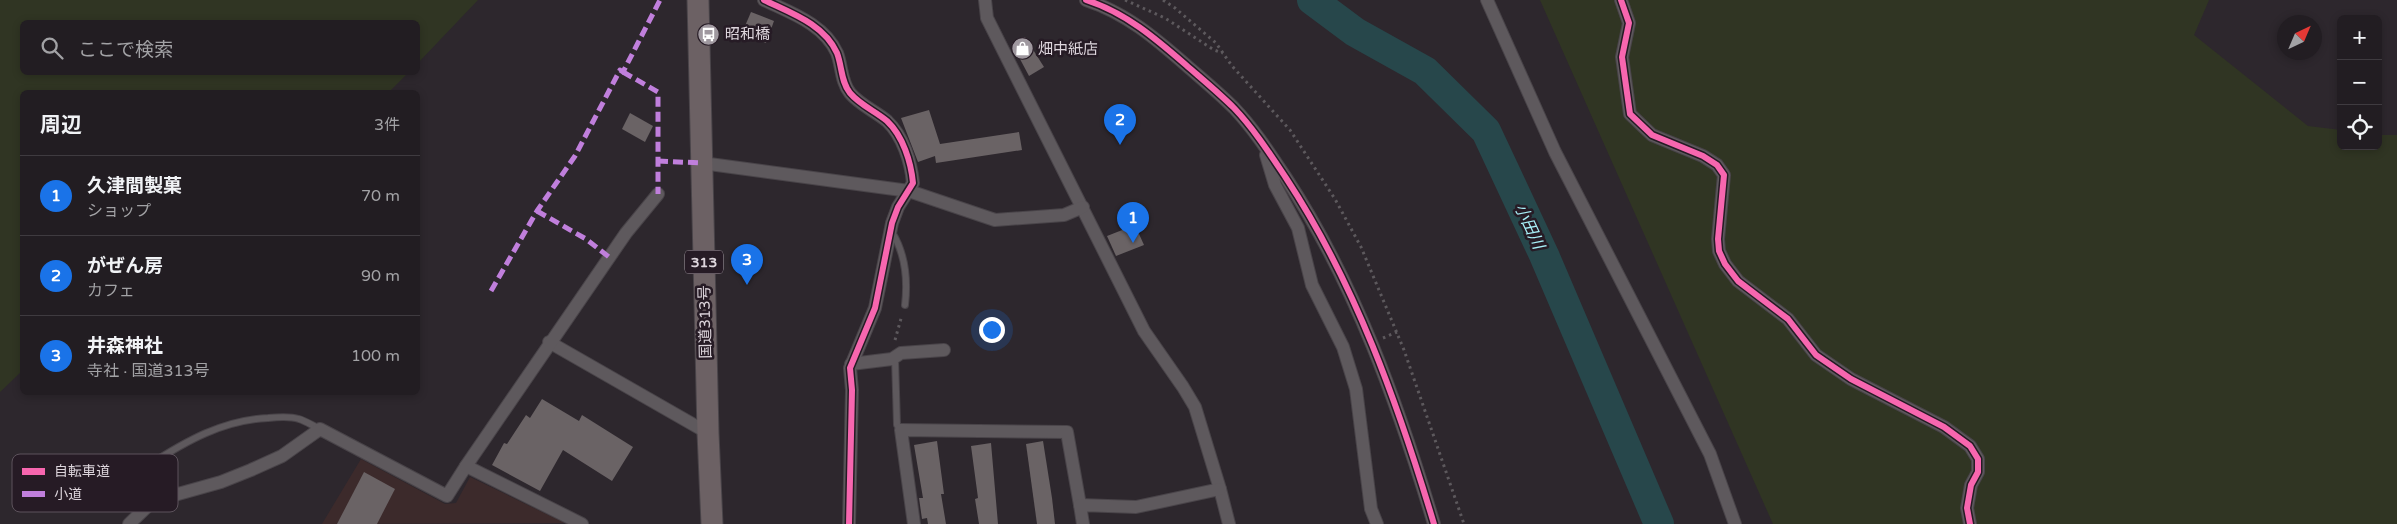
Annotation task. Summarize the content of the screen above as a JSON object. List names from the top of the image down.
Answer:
{
  "streets": {
    "highway": ["313", "国道313号"]
  },
  "water": ["小田川"],
  "places": {
    "bus stop": ["昭和橋"],
    "shop": ["畑中紙店"]
  },
  "legend": ["自転車道", "小道"],
  "north": "top right",
  "page": {
    "map_buttons": ["+", "−"],
    "search": "ここで検索",
    "heading": ["周辺", "3件"],
    "pins": ["2", "1", "3"],
    "list": [
      {
        "mark": "1",
        "name": "久津間製菓",
        "note": "ショップ",
        "value": "70 m"
      },
      {
        "mark": "2",
        "name": "がぜん房",
        "note": "カフェ",
        "value": "90 m"
      },
      {
        "mark": "3",
        "name": "井森神社",
        "note": "寺社 · 国道313号",
        "value": "100 m"
      }
    ]
  }
}
